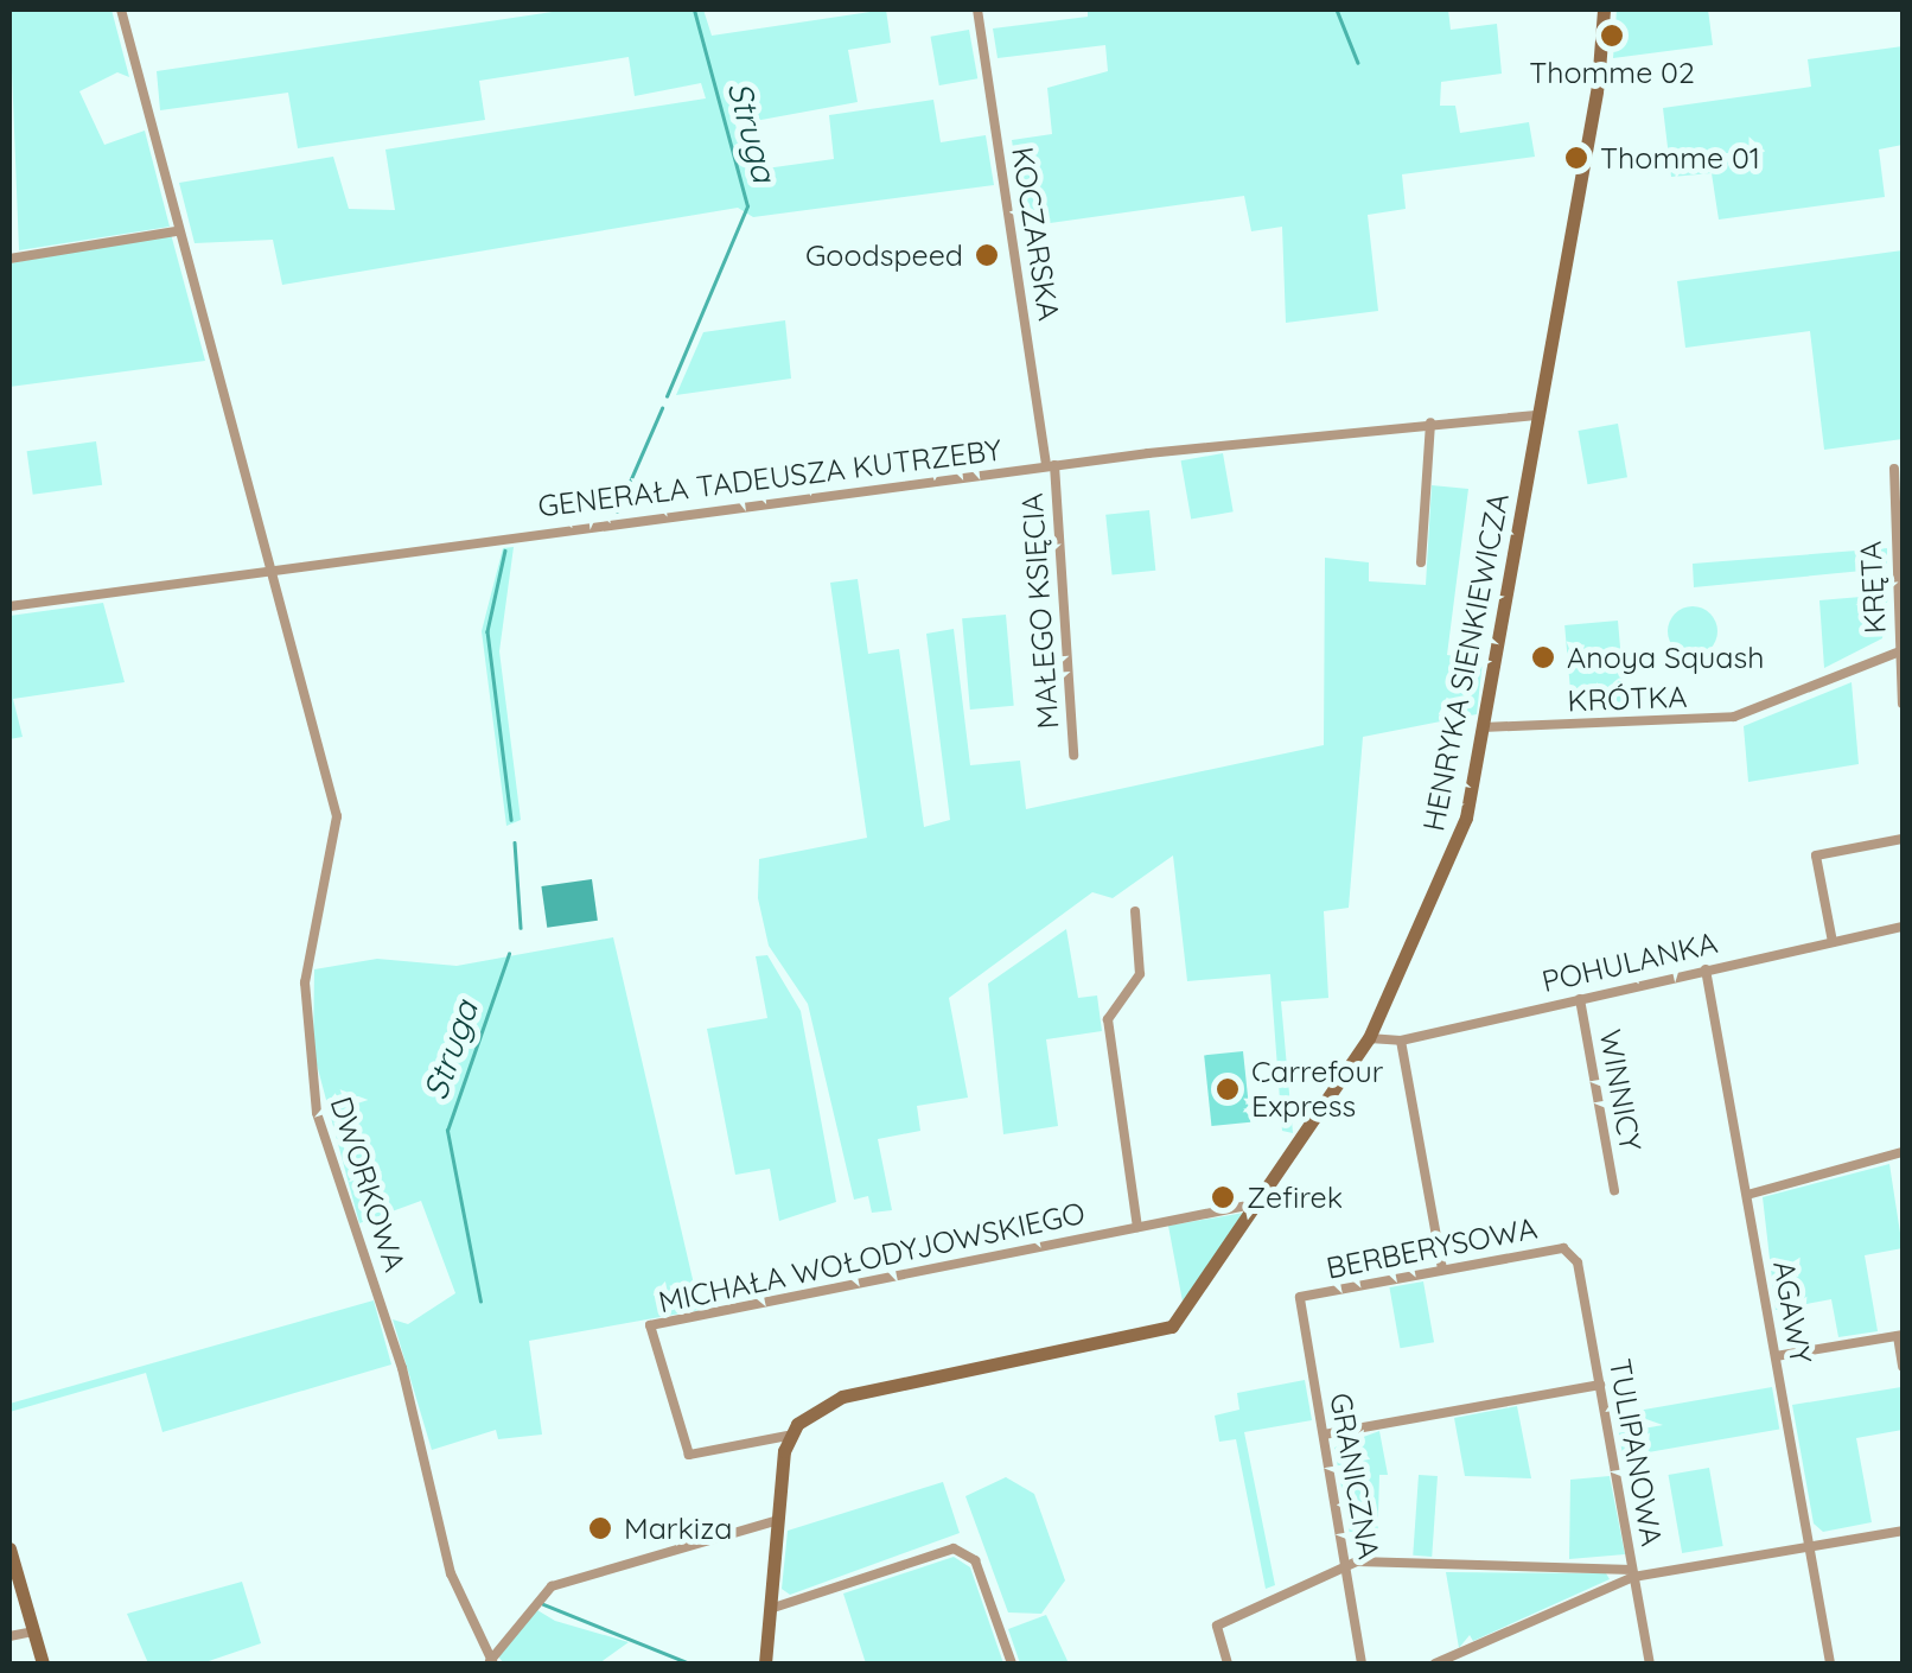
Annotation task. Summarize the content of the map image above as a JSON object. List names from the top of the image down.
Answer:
{
  "streets": {
    "street": [
      "KOCZARSKA",
      "GENERAŁA TADEUSZA KUTRZEBY",
      "KRĘTA",
      "MAŁEGO KSIĘCIA",
      "HENRYKA SIENKIEWICZA",
      "KRÓTKA",
      "POHULANKA",
      "WINNICY",
      "DWORKOWA",
      "BERBERYSOWA",
      "MICHAŁA WOŁODYJOWSKIEGO",
      "AGAWY",
      "TULIPANOWA",
      "GRANICZNA"
    ]
  },
  "crossings": [
    ["KOCZARSKA", "GENERAŁA TADEUSZA KUTRZEBY"],
    ["KOCZARSKA", "MAŁEGO KSIĘCIA"],
    ["GENERAŁA TADEUSZA KUTRZEBY", "MAŁEGO KSIĘCIA"],
    ["GENERAŁA TADEUSZA KUTRZEBY", "HENRYKA SIENKIEWICZA"],
    ["GENERAŁA TADEUSZA KUTRZEBY", "DWORKOWA"],
    ["KRĘTA", "KRÓTKA"],
    ["HENRYKA SIENKIEWICZA", "KRÓTKA"],
    ["HENRYKA SIENKIEWICZA", "POHULANKA"],
    ["HENRYKA SIENKIEWICZA", "MICHAŁA WOŁODYJOWSKIEGO"],
    ["POHULANKA", "WINNICY"],
    ["POHULANKA", "AGAWY"],
    ["BERBERYSOWA", "TULIPANOWA"],
    ["BERBERYSOWA", "GRANICZNA"]
  ],
  "water": ["Struga"],
  "places": [
    "Thomme 02",
    "Thomme 01",
    "Goodspeed",
    "Anoya Squash",
    "Carrefour Express",
    "Zefirek",
    "Markiza"
  ]
}
